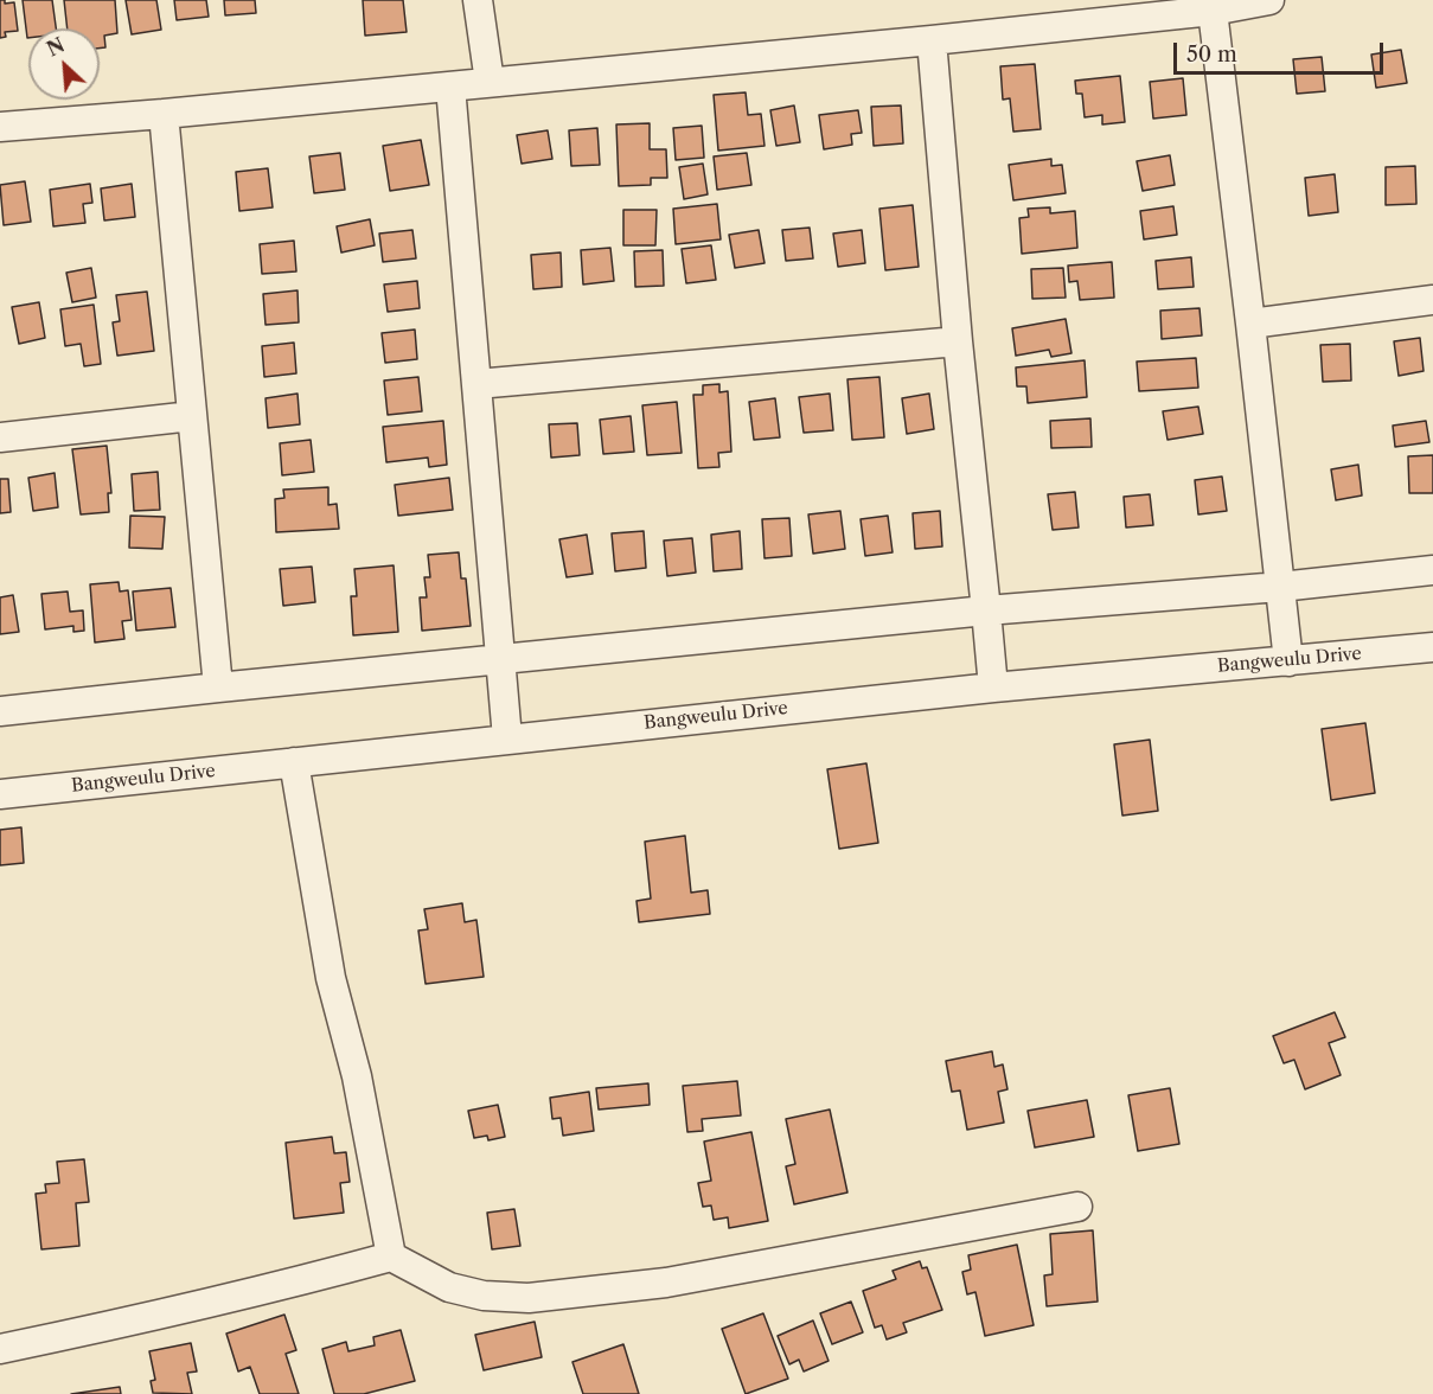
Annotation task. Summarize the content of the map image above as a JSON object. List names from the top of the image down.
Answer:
{
  "streets": {
    "street": ["Bangweulu Drive"]
  },
  "scale_bar": "50 m",
  "north": "top left"
}
